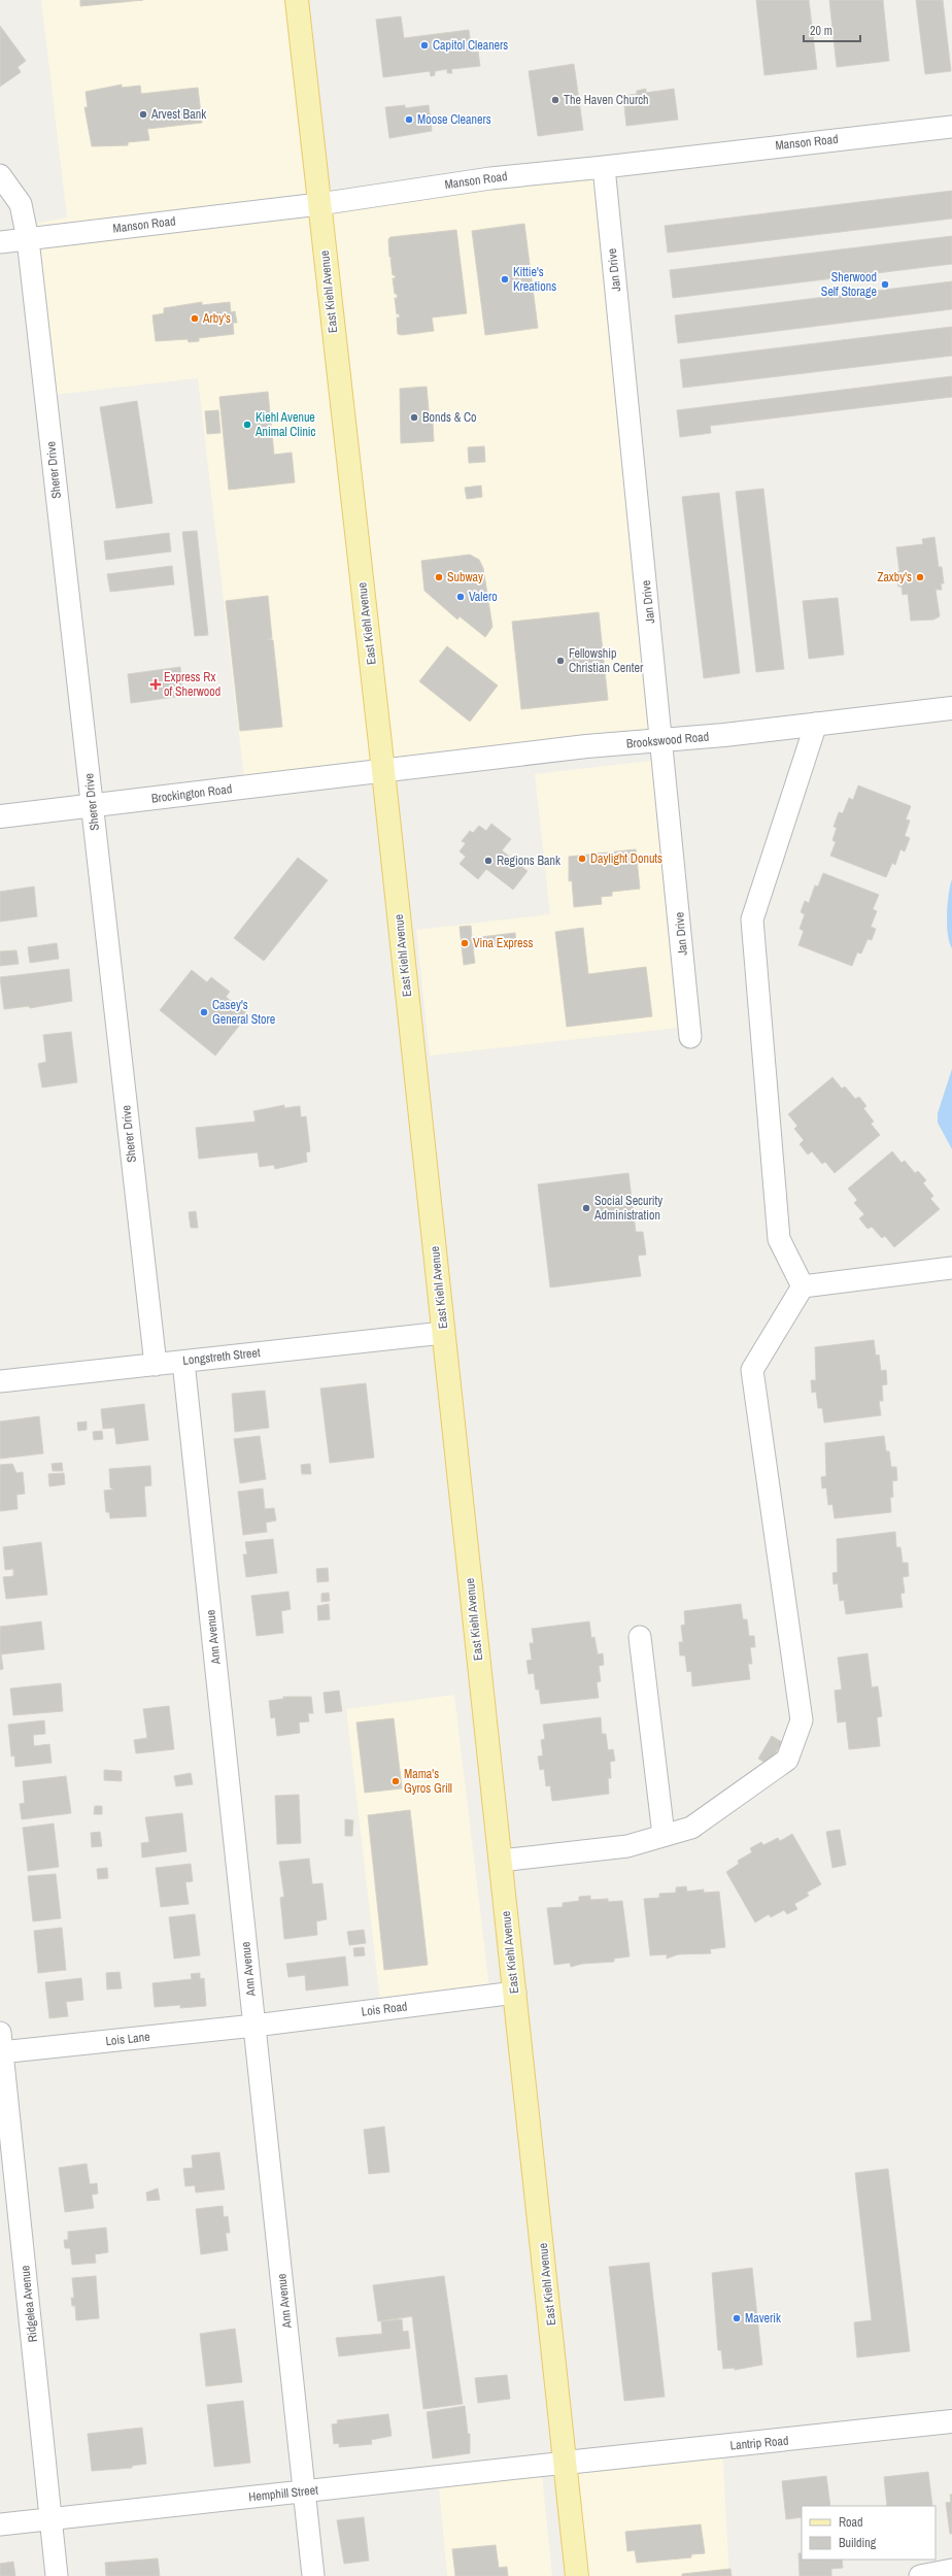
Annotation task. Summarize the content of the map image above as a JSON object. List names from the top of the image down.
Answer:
{
  "streets": {
    "main road": [
      "East Kiehl Avenue",
      "Brookswood Road",
      "Brockington Road",
      "Lantrip Road"
    ],
    "street": [
      "Manson Road",
      "Jan Drive",
      "Sherer Drive",
      "Longstreth Street",
      "Ann Avenue",
      "Lois Road",
      "Lois Lane",
      "Ridgelea Avenue",
      "Hemphill Street"
    ]
  },
  "crossings": [
    ["Manson Road", "Jan Drive"],
    ["Manson Road", "East Kiehl Avenue"],
    ["Manson Road", "Sherer Drive"],
    ["Jan Drive", "Brookswood Road"],
    ["East Kiehl Avenue", "Brookswood Road"],
    ["East Kiehl Avenue", "Brockington Road"],
    ["East Kiehl Avenue", "Longstreth Street"],
    ["East Kiehl Avenue", "Lois Road"],
    ["East Kiehl Avenue", "Lantrip Road"],
    ["East Kiehl Avenue", "Hemphill Street"],
    ["Sherer Drive", "Brockington Road"],
    ["Sherer Drive", "Longstreth Street"],
    ["Brookswood Road", "Brockington Road"],
    ["Longstreth Street", "Ann Avenue"],
    ["Ann Avenue", "Lois Road"],
    ["Ann Avenue", "Lois Lane"],
    ["Ann Avenue", "Hemphill Street"],
    ["Lois Road", "Lois Lane"],
    ["Lois Lane", "Ridgelea Avenue"],
    ["Ridgelea Avenue", "Hemphill Street"],
    ["Lantrip Road", "Hemphill Street"]
  ],
  "places": {
    "other": [
      "Capitol Cleaners",
      "The Haven Church",
      "Arvest Bank",
      "Moose Cleaners",
      "Kittie's Kreations",
      "Sherwood Self Storage",
      "Arby's",
      "Bonds & Co",
      "Kiehl Avenue Animal Clinic",
      "Subway",
      "Zaxby's",
      "Valero",
      "Fellowship Christian Center",
      "Daylight Donuts",
      "Regions Bank",
      "Vina Express",
      "Casey's General Store",
      "Social Security Administration",
      "Mama's Gyros Grill",
      "Maverik"
    ],
    "health": ["Express Rx of Sherwood"]
  },
  "legend": ["Road", "Building"],
  "scale_bar": "20 m"
}
